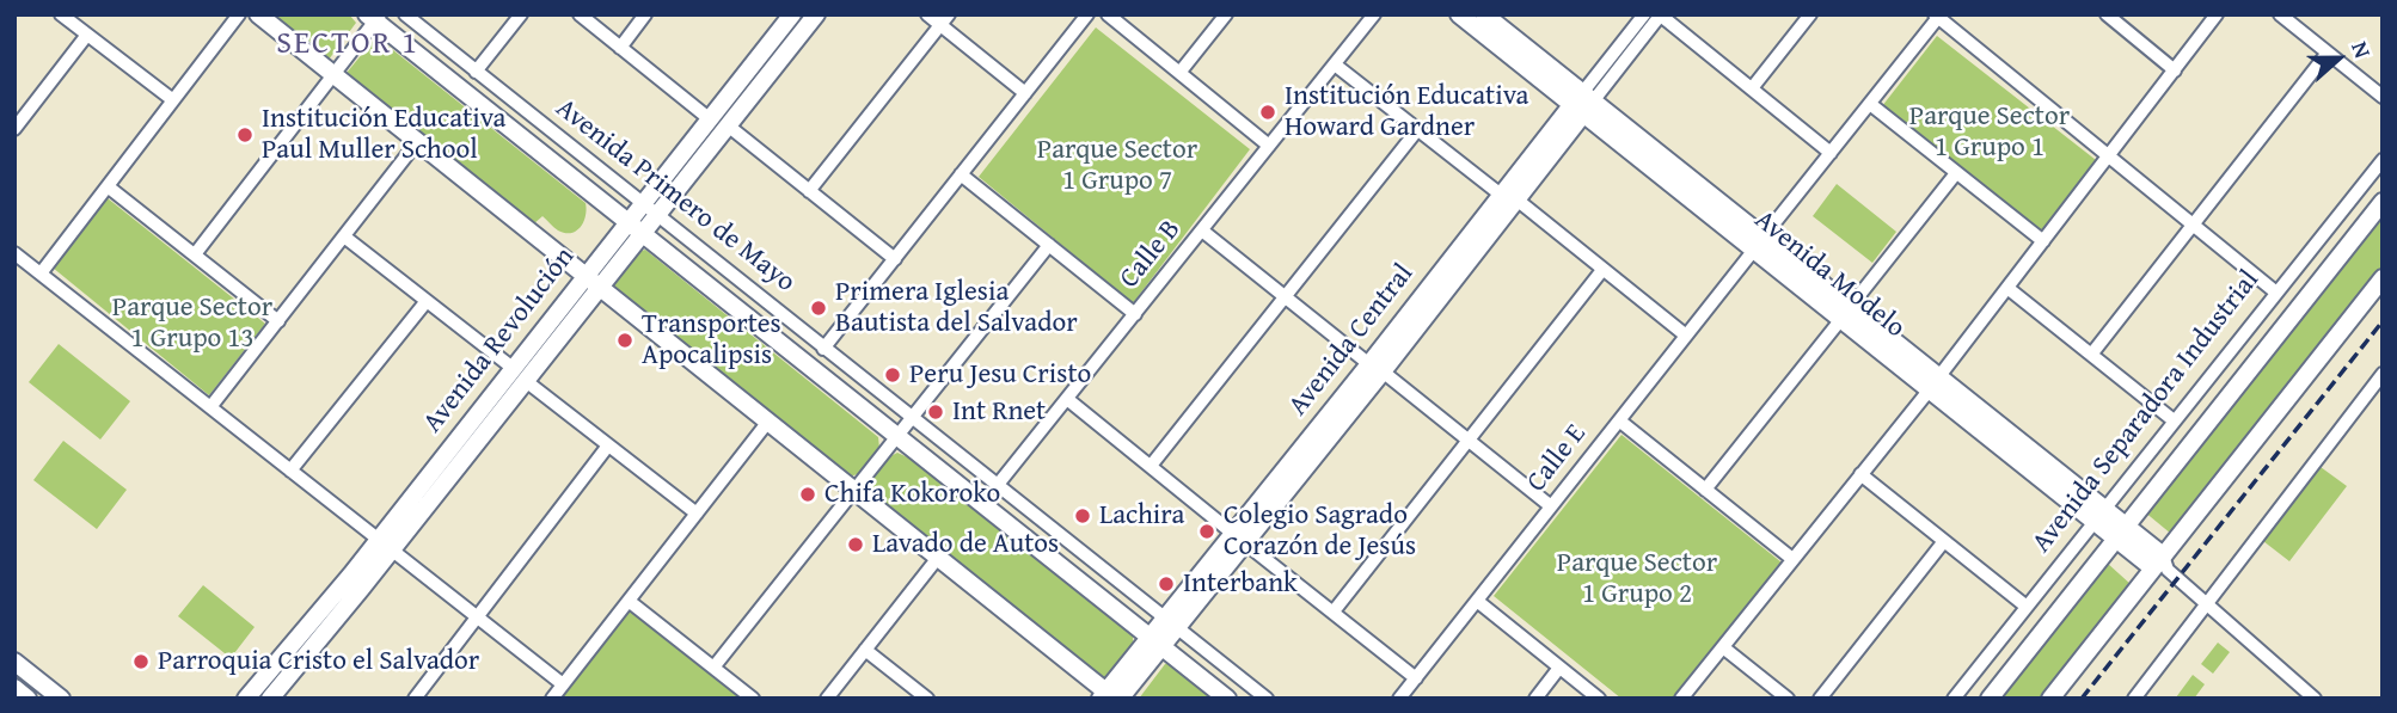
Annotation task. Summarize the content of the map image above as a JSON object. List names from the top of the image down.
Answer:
{
  "streets": {
    "main road": [
      "Avenida Primero de Mayo",
      "Avenida Modelo",
      "Avenida Revolución",
      "Avenida Central",
      "Avenida Separadora Industrial"
    ],
    "street": ["Calle B", "Calle E"]
  },
  "crossings": [
    ["Avenida Primero de Mayo", "Calle B"],
    ["Avenida Primero de Mayo", "Avenida Revolución"],
    ["Avenida Primero de Mayo", "Avenida Central"],
    ["Avenida Modelo", "Avenida Central"],
    ["Avenida Modelo", "Avenida Separadora Industrial"],
    ["Avenida Modelo", "Calle E"]
  ],
  "districts": ["SECTOR 1"],
  "parks": [
    "Parque Sector 1 Grupo 1",
    "Parque Sector 1 Grupo 7",
    "Parque Sector 1 Grupo 13",
    "Parque Sector 1 Grupo 2"
  ],
  "places": [
    "Institución Educativa Howard Gardner",
    "Institución Educativa Paul Muller School",
    "Primera Iglesia Bautista del Salvador",
    "Transportes Apocalipsis",
    "Peru Jesu Cristo",
    "Int Rnet",
    "Chifa Kokoroko",
    "Lachira",
    "Colegio Sagrado Corazón de Jesús",
    "Lavado de Autos",
    "Interbank",
    "Parroquia Cristo el Salvador"
  ],
  "north": "right"
}
